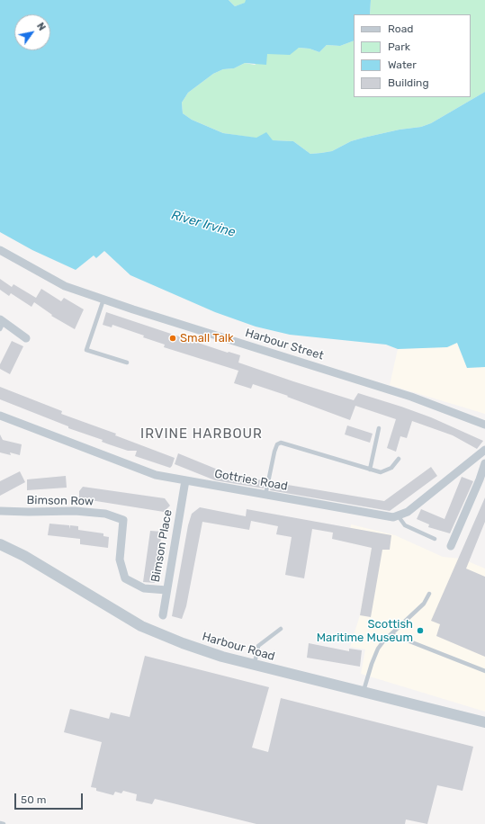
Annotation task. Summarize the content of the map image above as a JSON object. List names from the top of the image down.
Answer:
{
  "streets": {
    "street": [
      "Harbour Street",
      "Gottries Road",
      "Bimson Row",
      "Bimson Place",
      "Harbour Road"
    ]
  },
  "crossings": [
    ["Gottries Road", "Bimson Place"],
    ["Bimson Row", "Bimson Place"]
  ],
  "districts": ["IRVINE HARBOUR"],
  "water": ["River Irvine"],
  "places": ["Small Talk", "Scottish Maritime Museum"],
  "legend": [
    "Road",
    "Park",
    "Water",
    "Building"
  ],
  "scale_bar": "50 m",
  "north": "top right"
}
